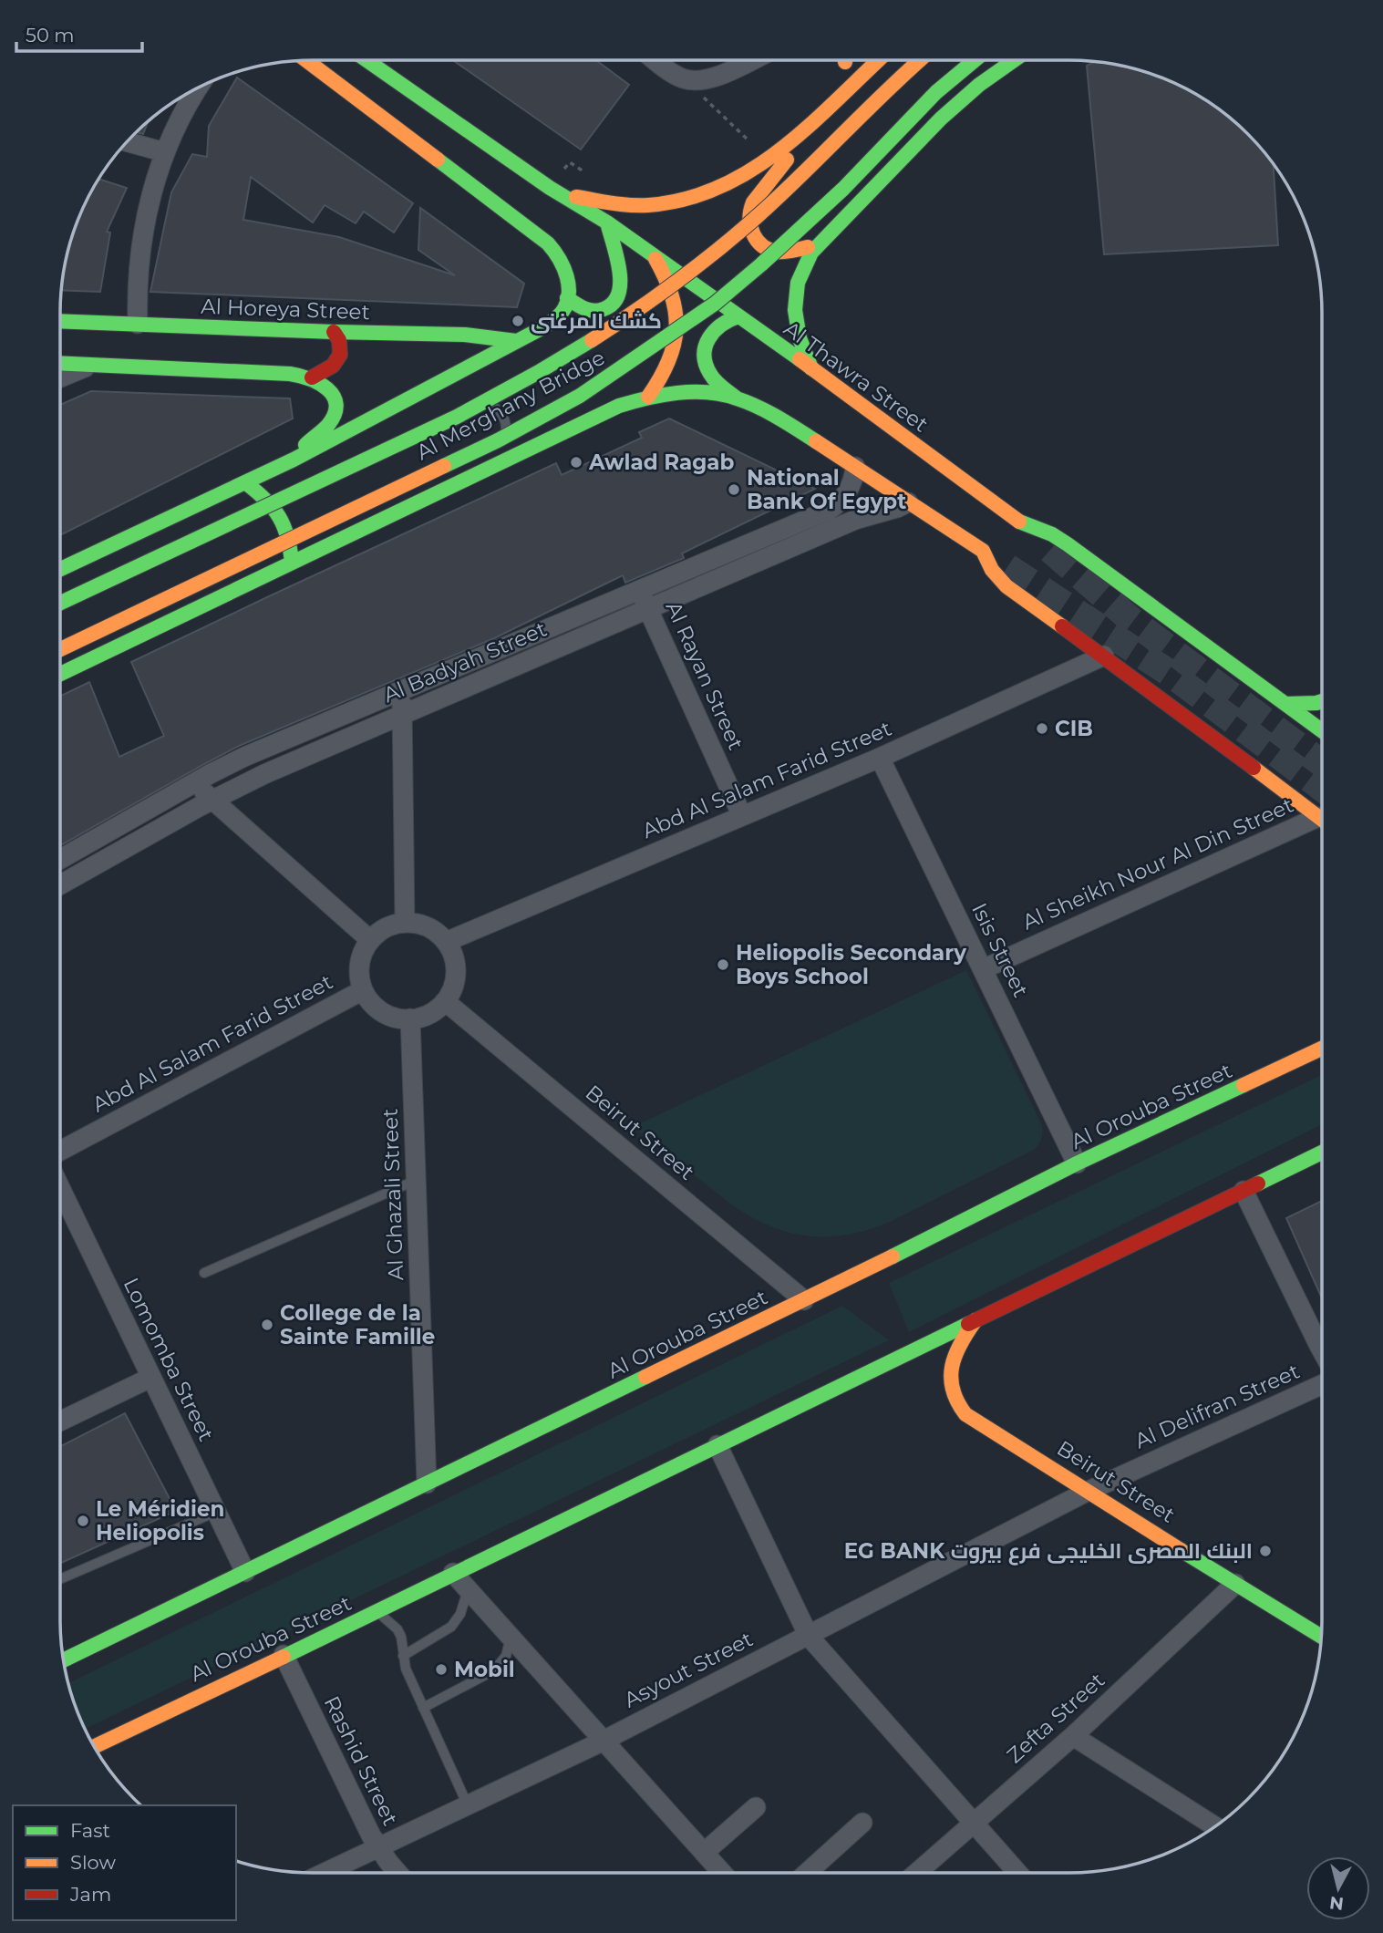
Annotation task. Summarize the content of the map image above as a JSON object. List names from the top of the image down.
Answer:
{
  "streets": {
    "main road": [
      "Al Horeya Street",
      "Al Thawra Street",
      "Al Merghany Bridge",
      "Al Orouba Street",
      "Beirut Street"
    ],
    "street": [
      "Al Badyah Street",
      "Al Rayan Street",
      "Abd Al Salam Farid Street",
      "Al Sheikh Nour Al Din Street",
      "Isis Street",
      "Al Ghazali Street",
      "Lomomba Street",
      "Al Delifran Street",
      "Asyout Street",
      "Zefta Street",
      "Rashid Street"
    ]
  },
  "crossings": [
    ["Al Badyah Street", "Al Rayan Street"],
    ["Al Rayan Street", "Abd Al Salam Farid Street"],
    ["Abd Al Salam Farid Street", "Isis Street"],
    ["Abd Al Salam Farid Street", "Beirut Street"],
    ["Abd Al Salam Farid Street", "Al Ghazali Street"],
    ["Al Sheikh Nour Al Din Street", "Isis Street"],
    ["Isis Street", "Al Orouba Street"],
    ["Al Orouba Street", "Beirut Street"],
    ["Al Orouba Street", "Al Ghazali Street"],
    ["Al Orouba Street", "Lomomba Street"],
    ["Al Orouba Street", "Rashid Street"],
    ["Beirut Street", "Al Ghazali Street"],
    ["Beirut Street", "Al Delifran Street"],
    ["Beirut Street", "Asyout Street"],
    ["Beirut Street", "Zefta Street"],
    ["Al Delifran Street", "Asyout Street"],
    ["Asyout Street", "Rashid Street"]
  ],
  "places": [
    "كشك المرغنى",
    "Awlad Ragab",
    "National Bank Of Egypt",
    "CIB",
    "Heliopolis Secondary Boys School",
    "College de la Sainte Famille",
    "Le Méridien Heliopolis",
    "EG BANK البنك المصرى الخليجى فرع بيروت",
    "Mobil"
  ],
  "legend": ["Fast", "Slow", "Jam"],
  "scale_bar": "50 m",
  "north": "bottom"
}
